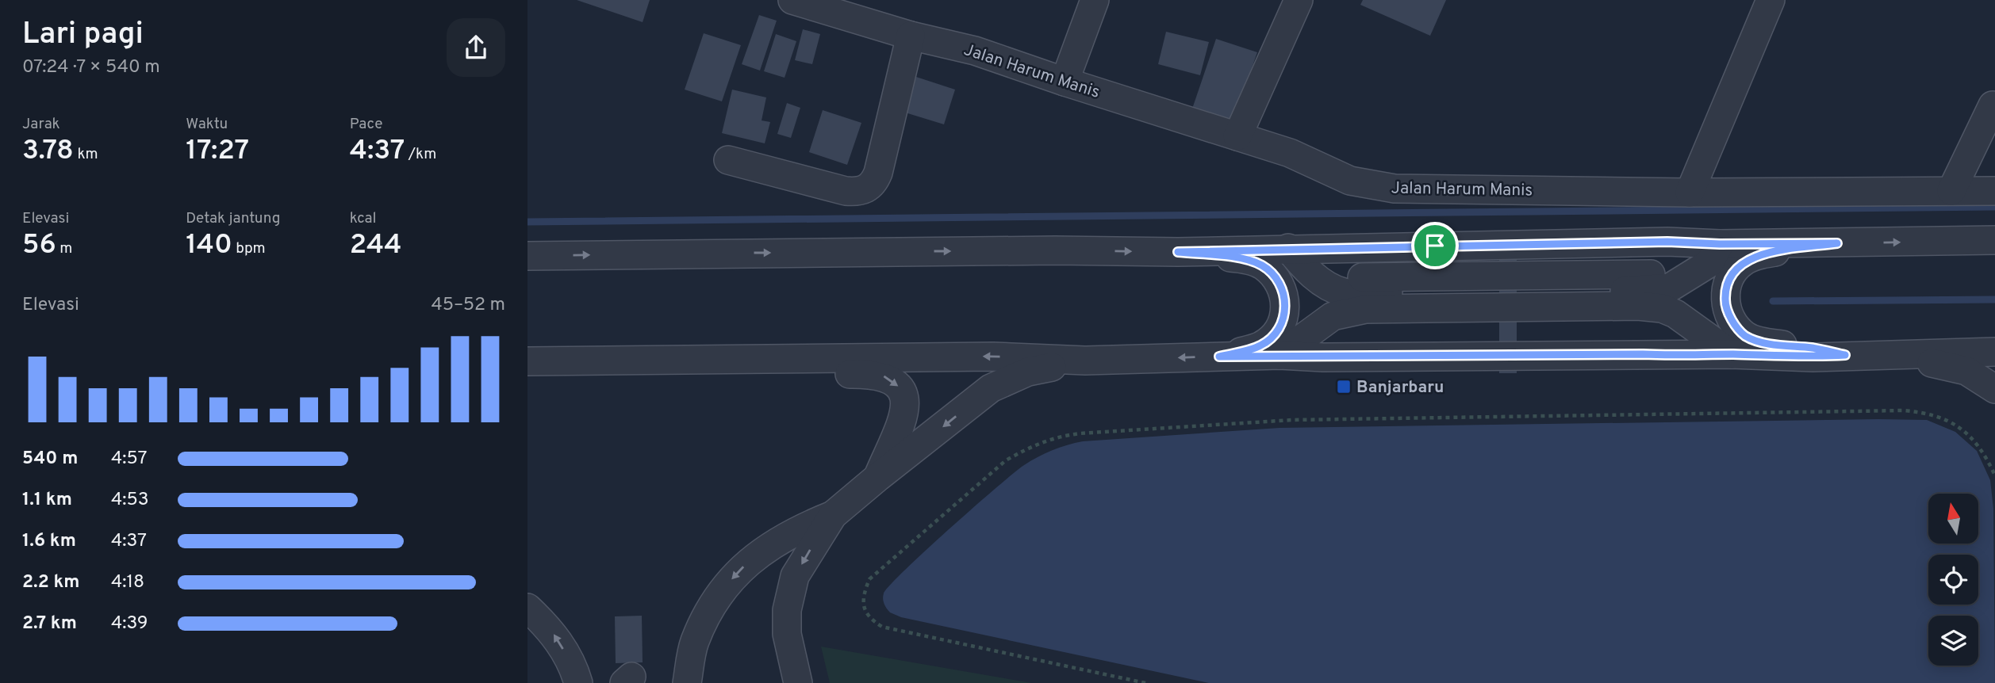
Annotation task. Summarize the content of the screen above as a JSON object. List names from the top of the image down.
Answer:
{
  "streets": {
    "street": ["Jalan Harum Manis"]
  },
  "places": {
    "transit": ["Banjarbaru"]
  },
  "north": "top",
  "page": {
    "heading": ["Lari pagi", "07:24 · 7 × 540 m"],
    "stats": [
      ["Jarak", "3.78 km"],
      ["Waktu", "17:27"],
      ["Pace", "4:37 /km"],
      ["Elevasi", "56 m"],
      ["Detak jantung", "140 bpm"],
      ["kcal", "244"]
    ],
    "chart": ["Elevasi", "45–52 m"],
    "list": [
      {
        "name": "540 m",
        "note": "4:57"
      },
      {
        "name": "1.1 km",
        "note": "4:53"
      },
      {
        "name": "1.6 km",
        "note": "4:37"
      },
      {
        "name": "2.2 km",
        "note": "4:18"
      },
      {
        "name": "2.7 km",
        "note": "4:39"
      }
    ]
  }
}
